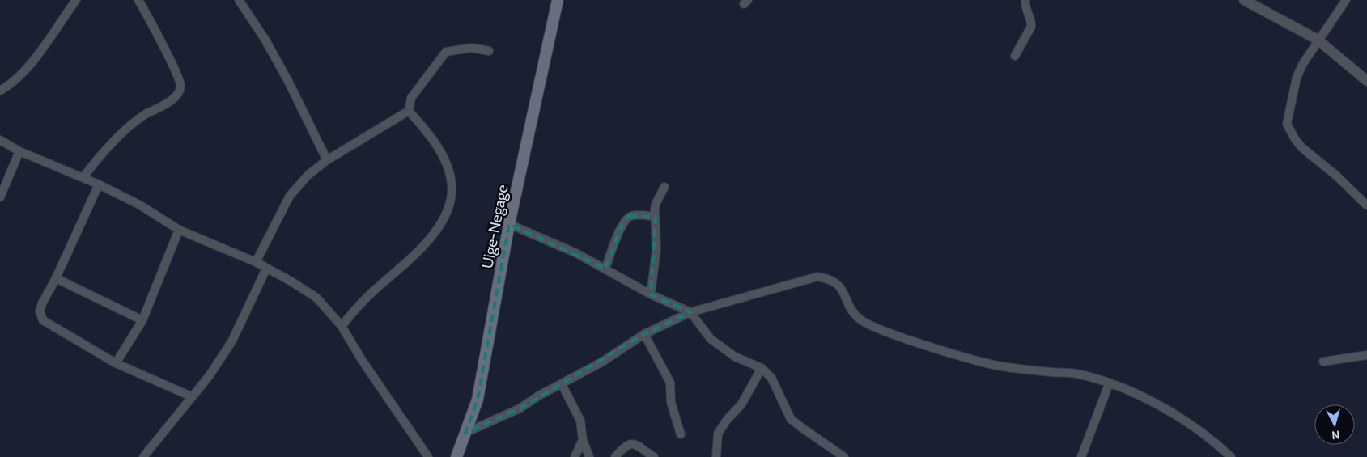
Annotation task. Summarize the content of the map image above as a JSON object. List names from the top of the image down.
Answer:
{
  "streets": {
    "main road": ["Uige-Negage"]
  },
  "north": "bottom"
}
